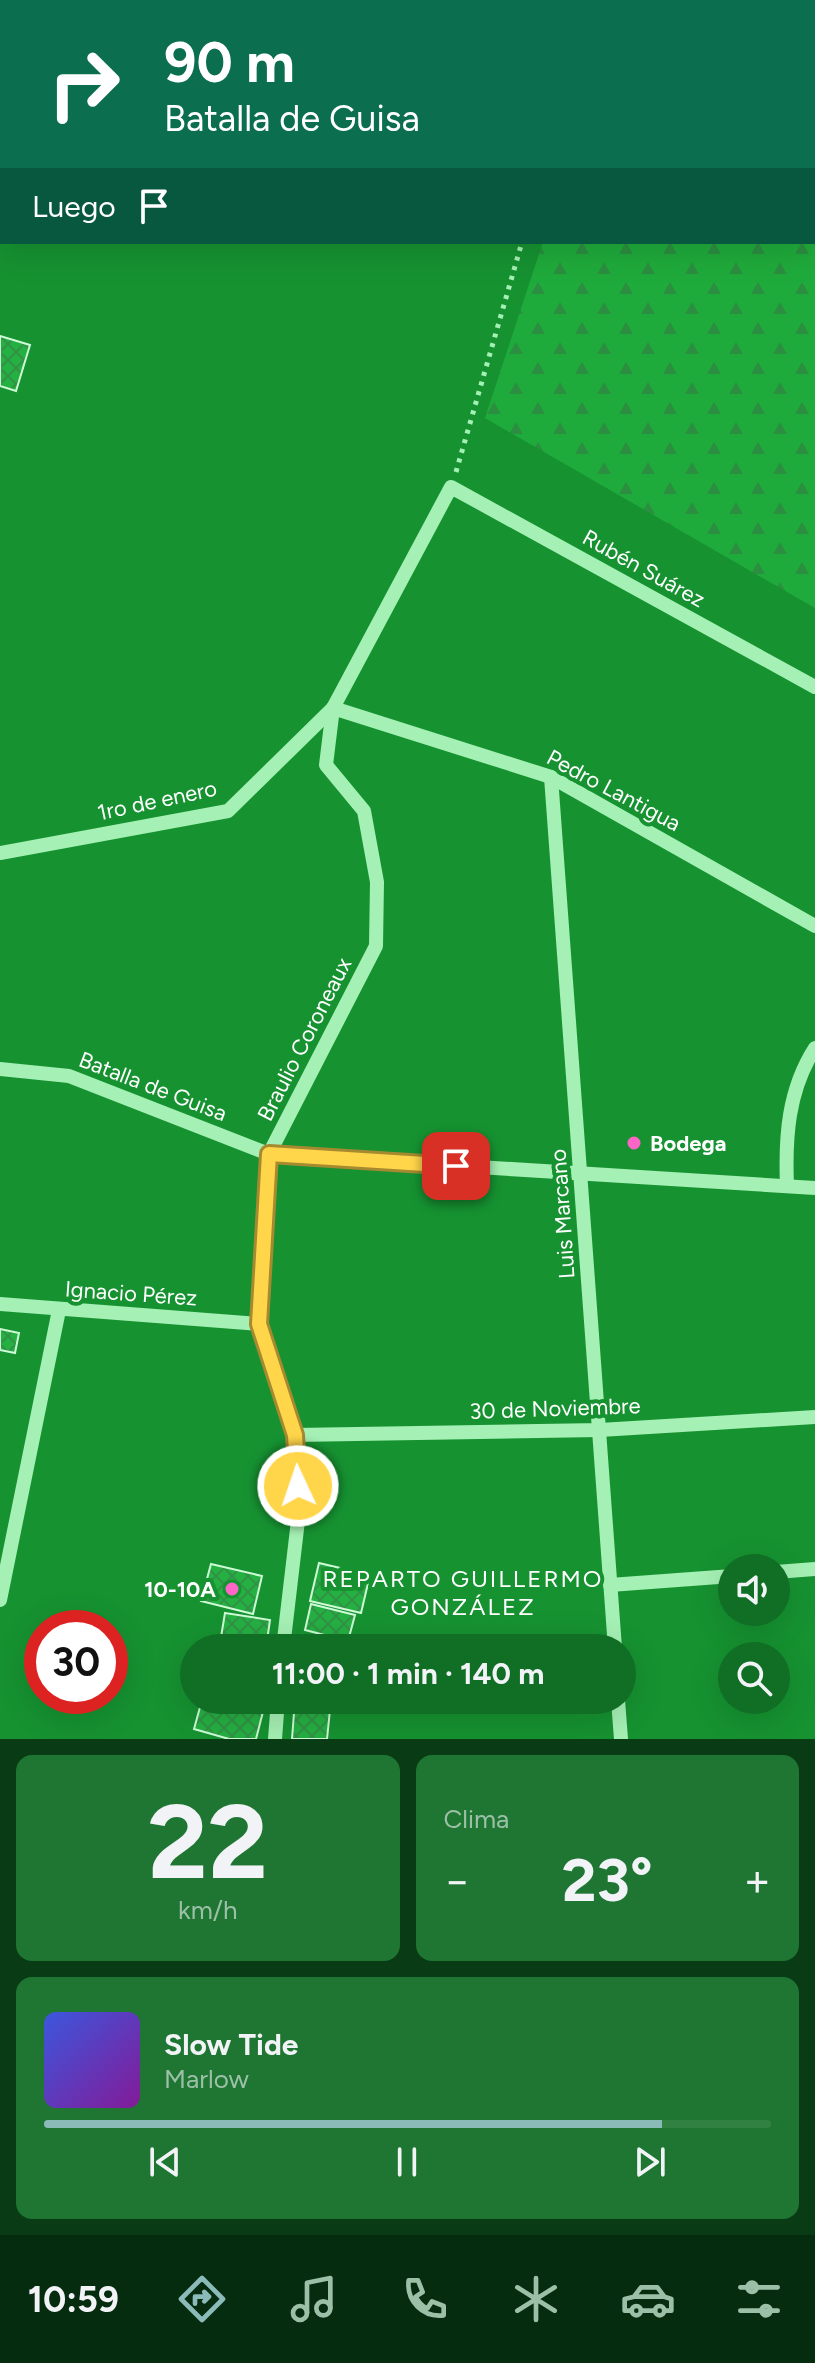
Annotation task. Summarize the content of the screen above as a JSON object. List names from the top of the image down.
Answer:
{
  "streets": {
    "street": [
      "Rubén Suárez",
      "Pedro Lantigua",
      "1ro de enero",
      "Braulio Coroneaux",
      "Batalla de Guisa",
      "Luis Marcano",
      "Ignacio Pérez",
      "30 de Noviembre"
    ]
  },
  "crossings": [
    ["Rubén Suárez", "Braulio Coroneaux"],
    ["Pedro Lantigua", "1ro de enero"],
    ["Pedro Lantigua", "Braulio Coroneaux"],
    ["Pedro Lantigua", "Luis Marcano"],
    ["1ro de enero", "Braulio Coroneaux"],
    ["Braulio Coroneaux", "Batalla de Guisa"],
    ["Braulio Coroneaux", "Ignacio Pérez"],
    ["Braulio Coroneaux", "30 de Noviembre"],
    ["Batalla de Guisa", "Luis Marcano"],
    ["Luis Marcano", "30 de Noviembre"]
  ],
  "districts": ["REPARTO GUILLERMO GONZÁLEZ"],
  "places": ["Bodega", "10-10A"],
  "page": {
    "turn": ["90 m", "Batalla de Guisa"],
    "then": "Luego",
    "limit": "30",
    "trip": "11:00 · 1 min · 140 m",
    "tile": [
      ["22", "km/h"],
      "Clima"
    ],
    "heat": ["−", "23°", "+"],
    "song": ["Slow Tide", "Marlow"],
    "tabs": "10:59"
  }
}
